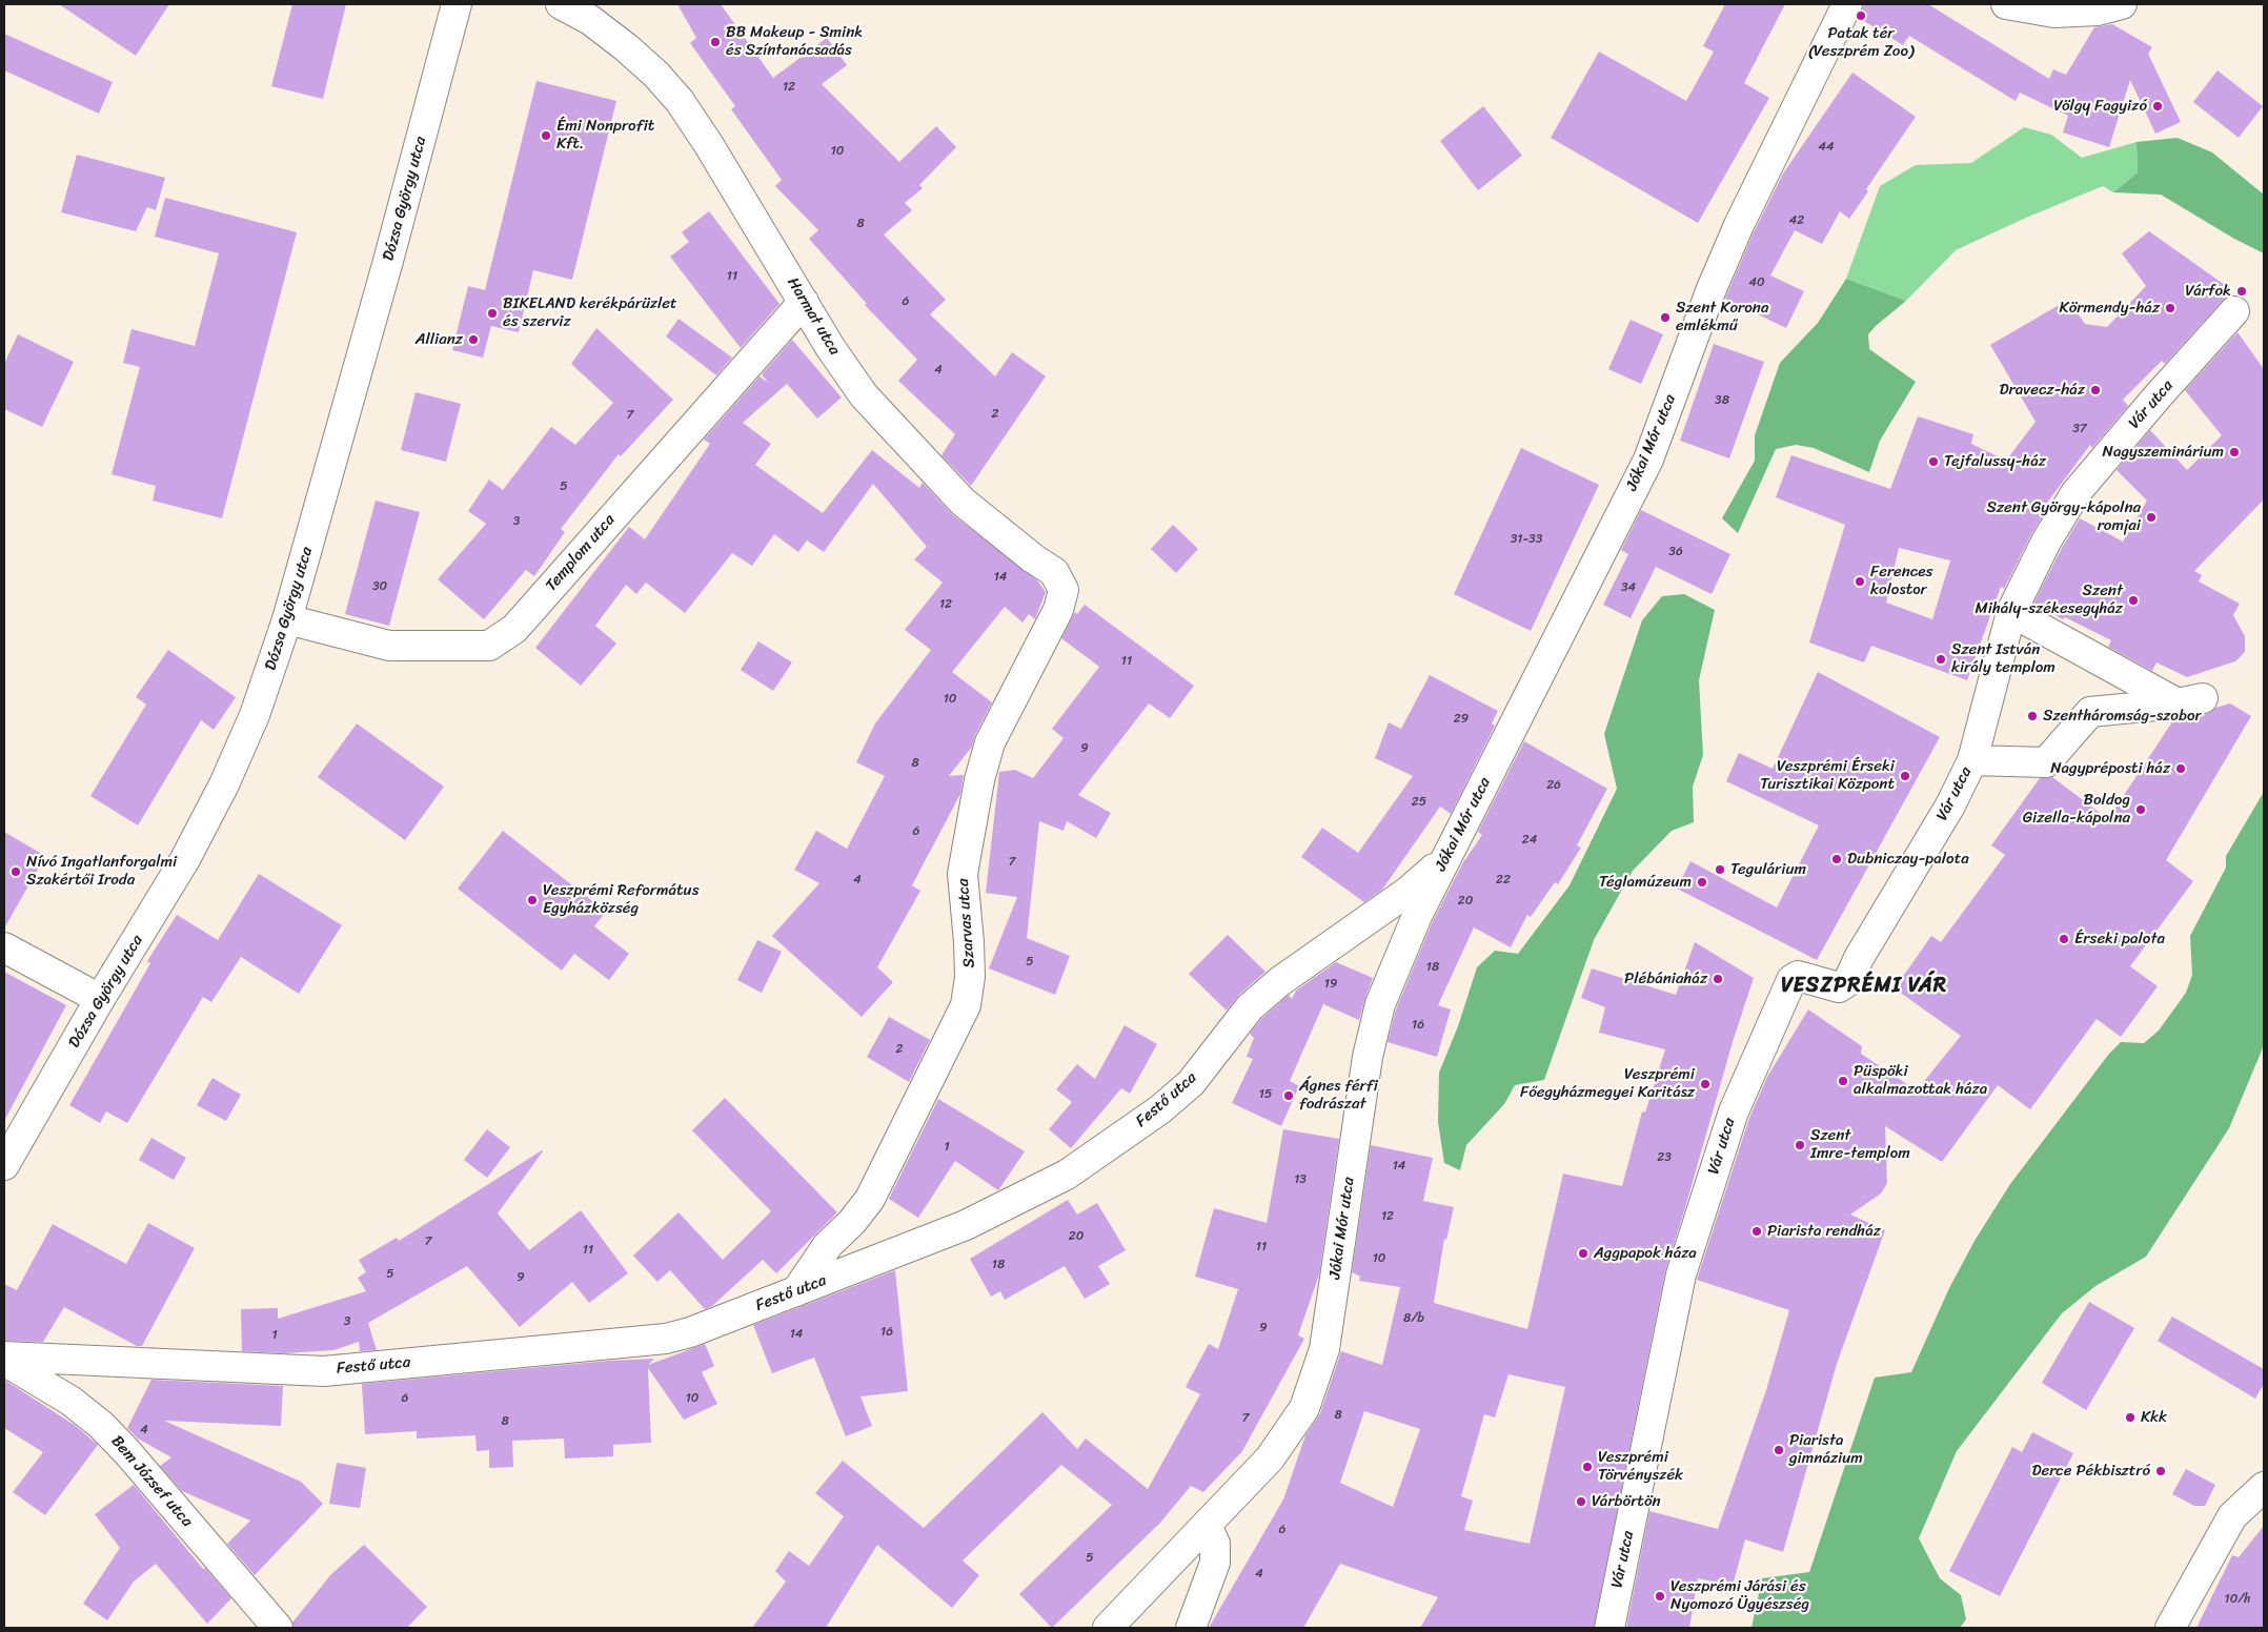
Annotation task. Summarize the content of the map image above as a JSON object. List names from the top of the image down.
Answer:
{
  "streets": {
    "street": [
      "Dózsa György utca",
      "Harmat utca",
      "Vár utca",
      "Jókai Mór utca",
      "Templom utca",
      "Szarvas utca",
      "Festő utca",
      "Bem József utca"
    ]
  },
  "crossings": [
    ["Dózsa György utca", "Templom utca"],
    ["Harmat utca", "Templom utca"],
    ["Harmat utca", "Szarvas utca"],
    ["Jókai Mór utca", "Festő utca"],
    ["Szarvas utca", "Festő utca"]
  ],
  "districts": ["VESZPRÉMI VÁR"],
  "places": [
    "Patak tér (Veszprém Zoo)",
    "BB Makeup - Smink és Színtanácsadás",
    "Völgy Fagyizó",
    "Émi Nonprofit Kft.",
    "Várfok",
    "Körmendy-ház",
    "BIKELAND kerékpárüzlet és szerviz",
    "Szent Korona emlékmű",
    "Allianz",
    "Dravecz-ház",
    "Nagyszeminárium",
    "Tejfalussy-ház",
    "Szent György-kápolna romjai",
    "Ferences kolostor",
    "Szent Mihály-székesegyház",
    "Szent István király templom",
    "Szentháromság-szobor",
    "Nagypréposti ház",
    "Veszprémi Érseki Turisztikai Központ",
    "Boldog Gizella-kápolna",
    "Dubniczay-palota",
    "Tegulárium",
    "Nívó Ingatlanforgalmi Szakértői Iroda",
    "Téglamúzeum",
    "Veszprémi Református Egyházközség",
    "Érseki palota",
    "Plébániaház",
    "Püspöki alkalmazottak háza",
    "Veszprémi Főegyházmegyei Karitász",
    "Ágnes férfi fodrászat",
    "Szent Imre-templom",
    "Piarista rendház",
    "Aggpapok háza",
    "Kkk",
    "Piarista gimnázium",
    "Veszprémi Törvényszék",
    "Derce Pékbisztró",
    "Várbörtön",
    "Veszprémi Járási és Nyomozó Ügyészség"
  ],
  "house_numbers": [
    "12",
    "44",
    "10",
    "42",
    "8",
    "11",
    "40",
    "6",
    "4",
    "38",
    "2",
    "7",
    "37",
    "5",
    "3",
    "31-33",
    "36",
    "14",
    "30",
    "34",
    "12",
    "11",
    "10",
    "29",
    "9",
    "8",
    "26",
    "25",
    "6",
    "24",
    "7",
    "4",
    "22",
    "20",
    "5",
    "18",
    "19",
    "16",
    "2",
    "15",
    "1",
    "23",
    "14",
    "13",
    "12",
    "20",
    "7",
    "11",
    "11",
    "10",
    "18",
    "5",
    "9",
    "8/b",
    "3",
    "9",
    "16",
    "14",
    "1",
    "6",
    "10",
    "8",
    "7",
    "8",
    "4",
    "6",
    "5",
    "4",
    "10/h"
  ]
}
